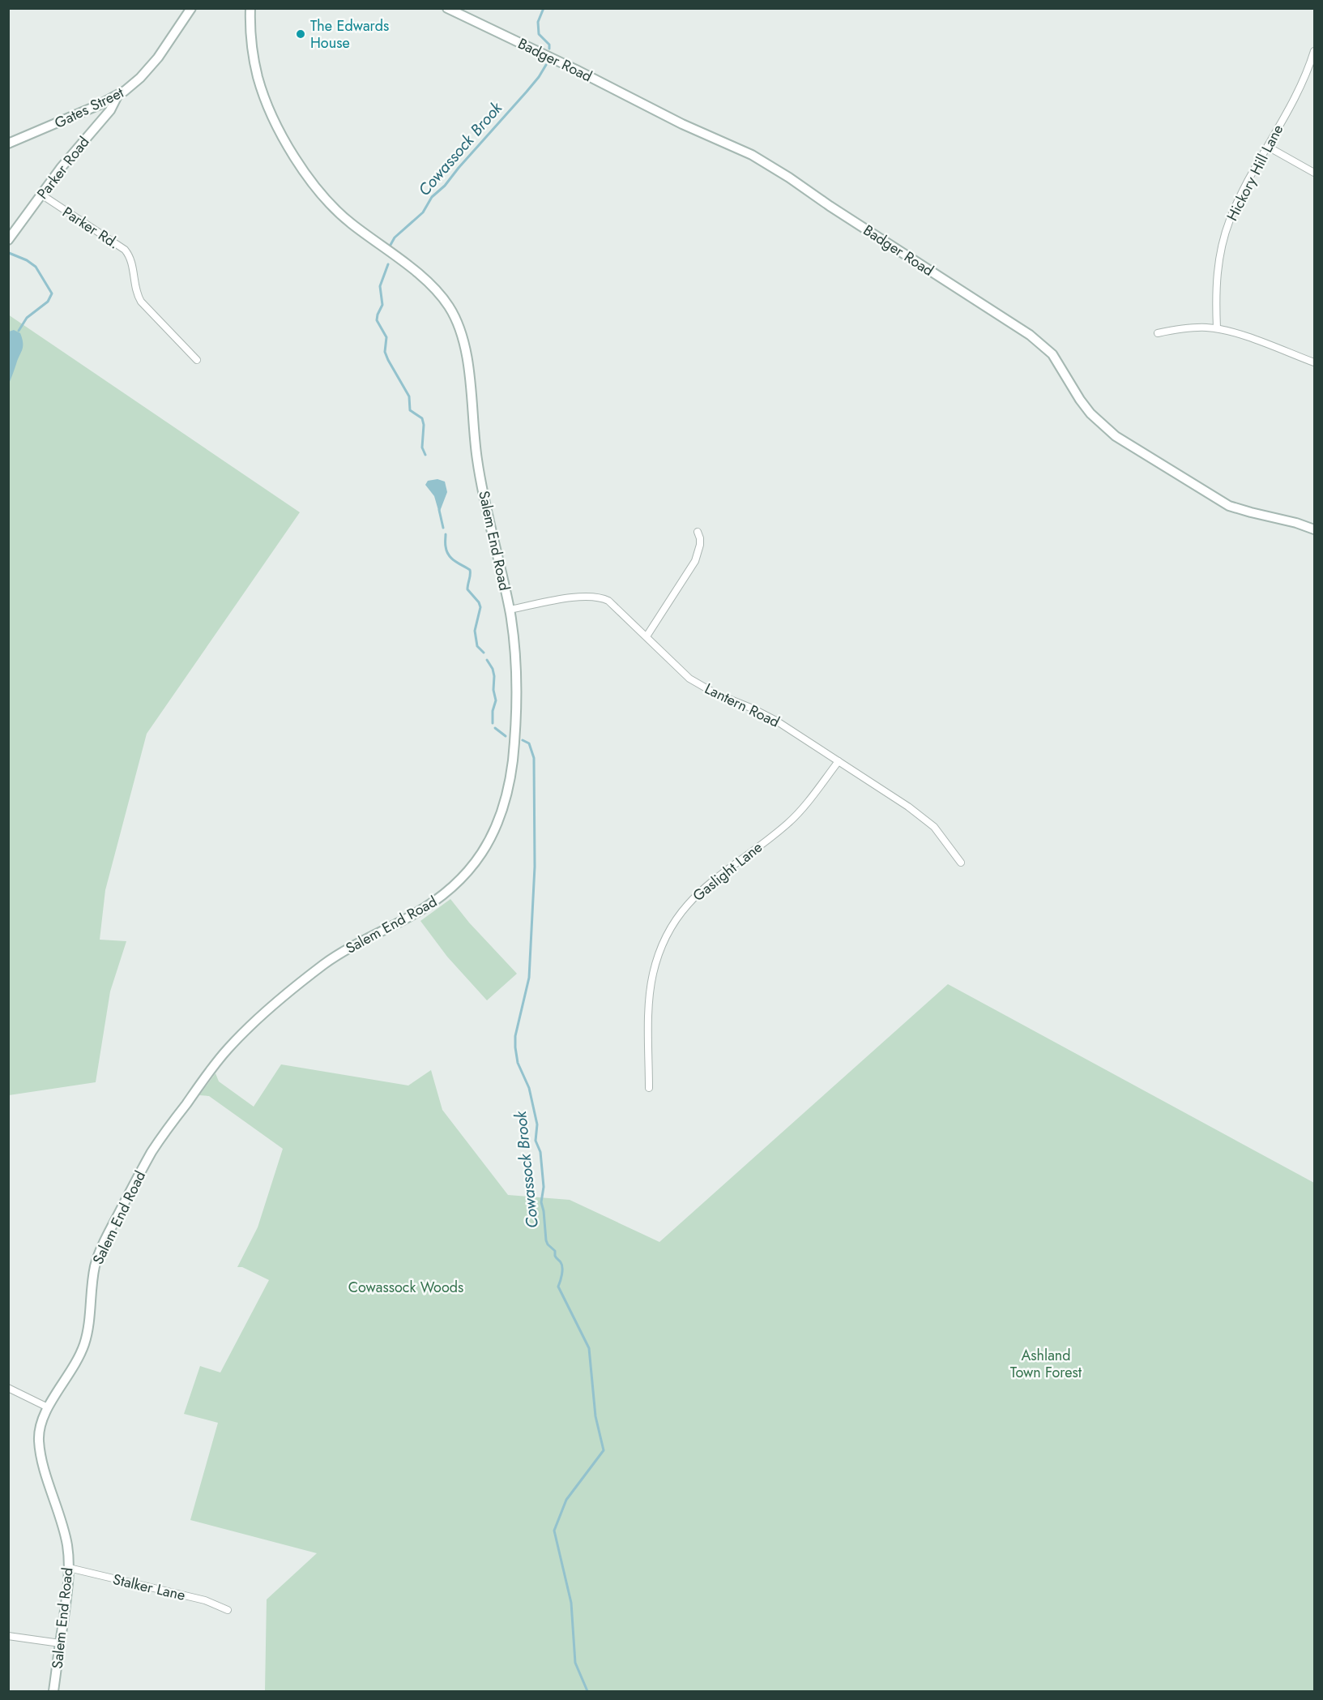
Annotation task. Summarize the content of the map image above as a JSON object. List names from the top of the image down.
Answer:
{
  "streets": {
    "street": [
      "Badger Road",
      "Gates Street",
      "Parker Road",
      "Hickory Hill Lane",
      "Parker Rd.",
      "Salem End Road",
      "Lantern Road",
      "Gaslight Lane",
      "Stalker Lane"
    ]
  },
  "crossings": [
    ["Gates Street", "Parker Road"],
    ["Parker Road", "Parker Rd."],
    ["Salem End Road", "Lantern Road"],
    ["Salem End Road", "Stalker Lane"],
    ["Lantern Road", "Gaslight Lane"]
  ],
  "water": ["Cowassock Brook"],
  "parks": ["Cowassock Woods", "Ashland Town Forest"],
  "places": ["The Edwards House"]
}
